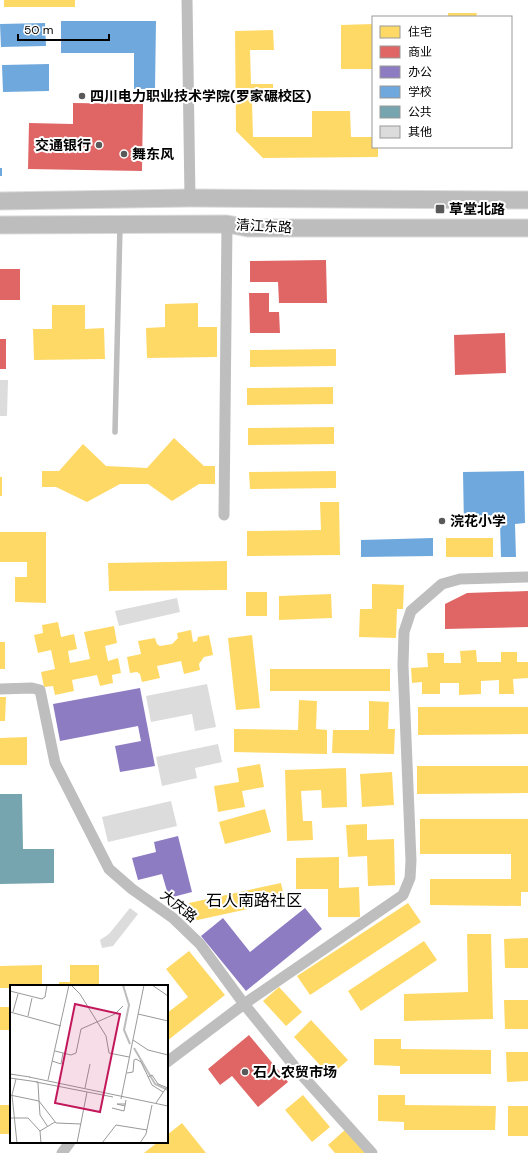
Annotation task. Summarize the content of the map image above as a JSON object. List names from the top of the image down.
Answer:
{
  "streets": {
    "main road": ["清江东路"],
    "street": ["大庆路"]
  },
  "districts": ["石人南路社区"],
  "places": {
    "other": [
      "四川电力职业技术学院(罗家碾校区)",
      "交通银行",
      "舞东风",
      "浣花小学",
      "石人农贸市场"
    ],
    "transit": ["草堂北路"]
  },
  "legend": [
    "住宅",
    "商业",
    "办公",
    "学校",
    "公共",
    "其他"
  ],
  "scale_bar": "50 m"
}
